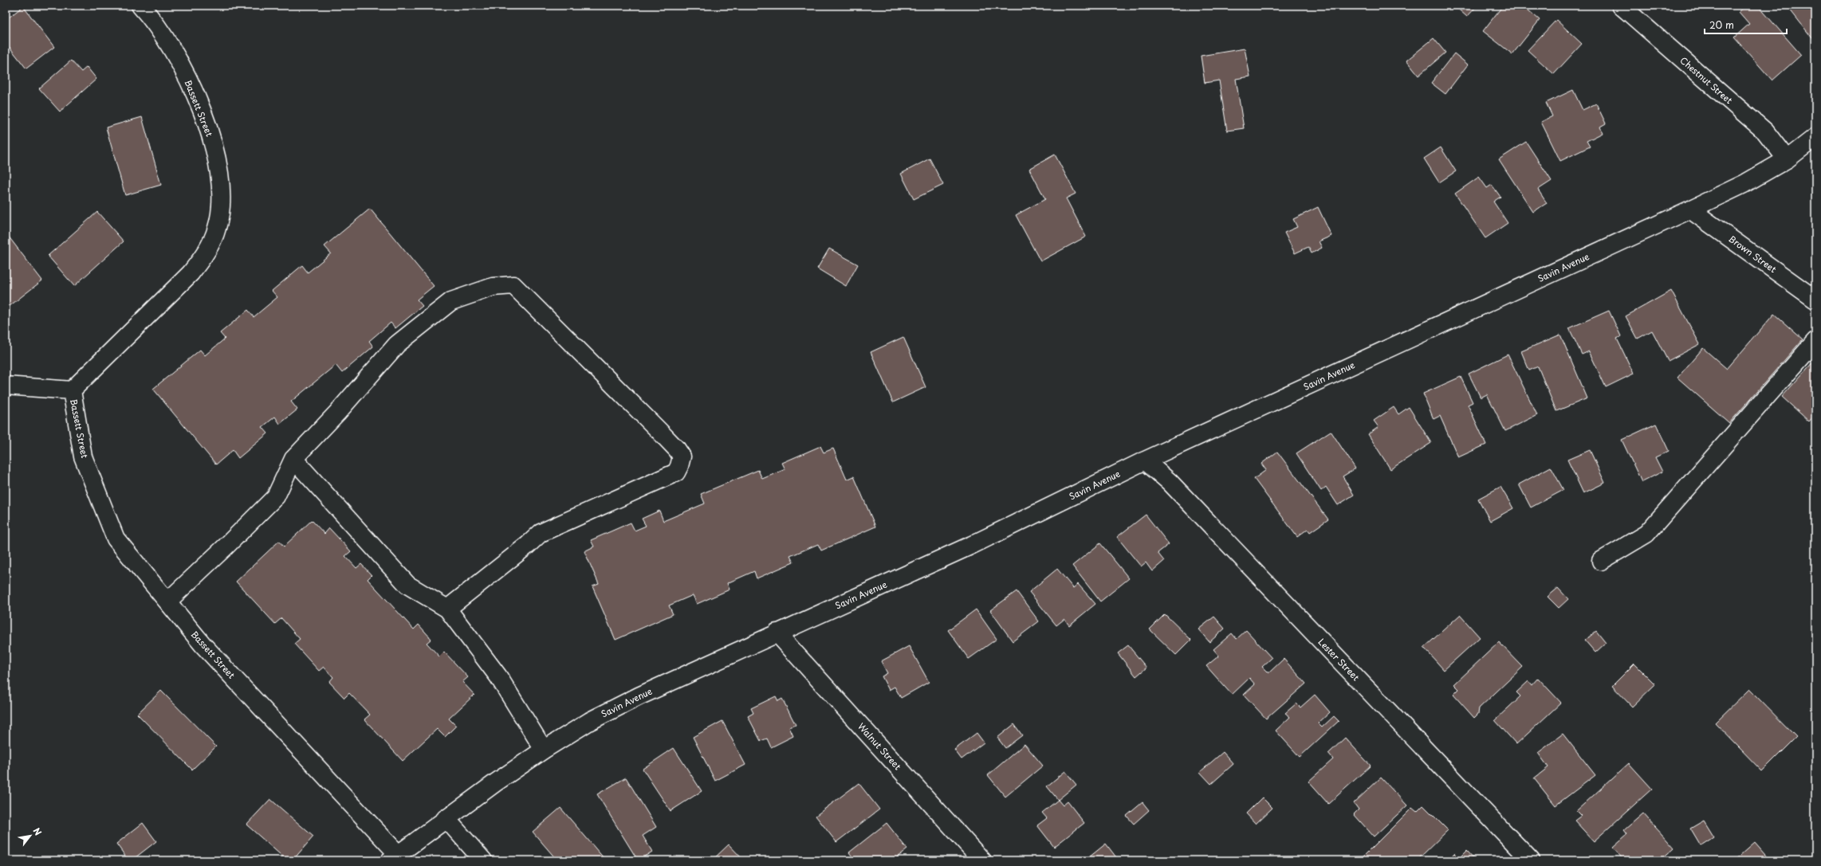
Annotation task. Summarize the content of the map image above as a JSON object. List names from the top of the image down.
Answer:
{
  "streets": {
    "street": [
      "Chestnut Street",
      "Bassett Street",
      "Brown Street",
      "Savin Avenue",
      "Lester Street",
      "Walnut Street"
    ]
  },
  "crossings": [
    ["Chestnut Street", "Savin Avenue"],
    ["Bassett Street", "Savin Avenue"],
    ["Brown Street", "Savin Avenue"],
    ["Savin Avenue", "Lester Street"],
    ["Savin Avenue", "Walnut Street"]
  ],
  "scale_bar": "20 m",
  "north": "top right"
}
